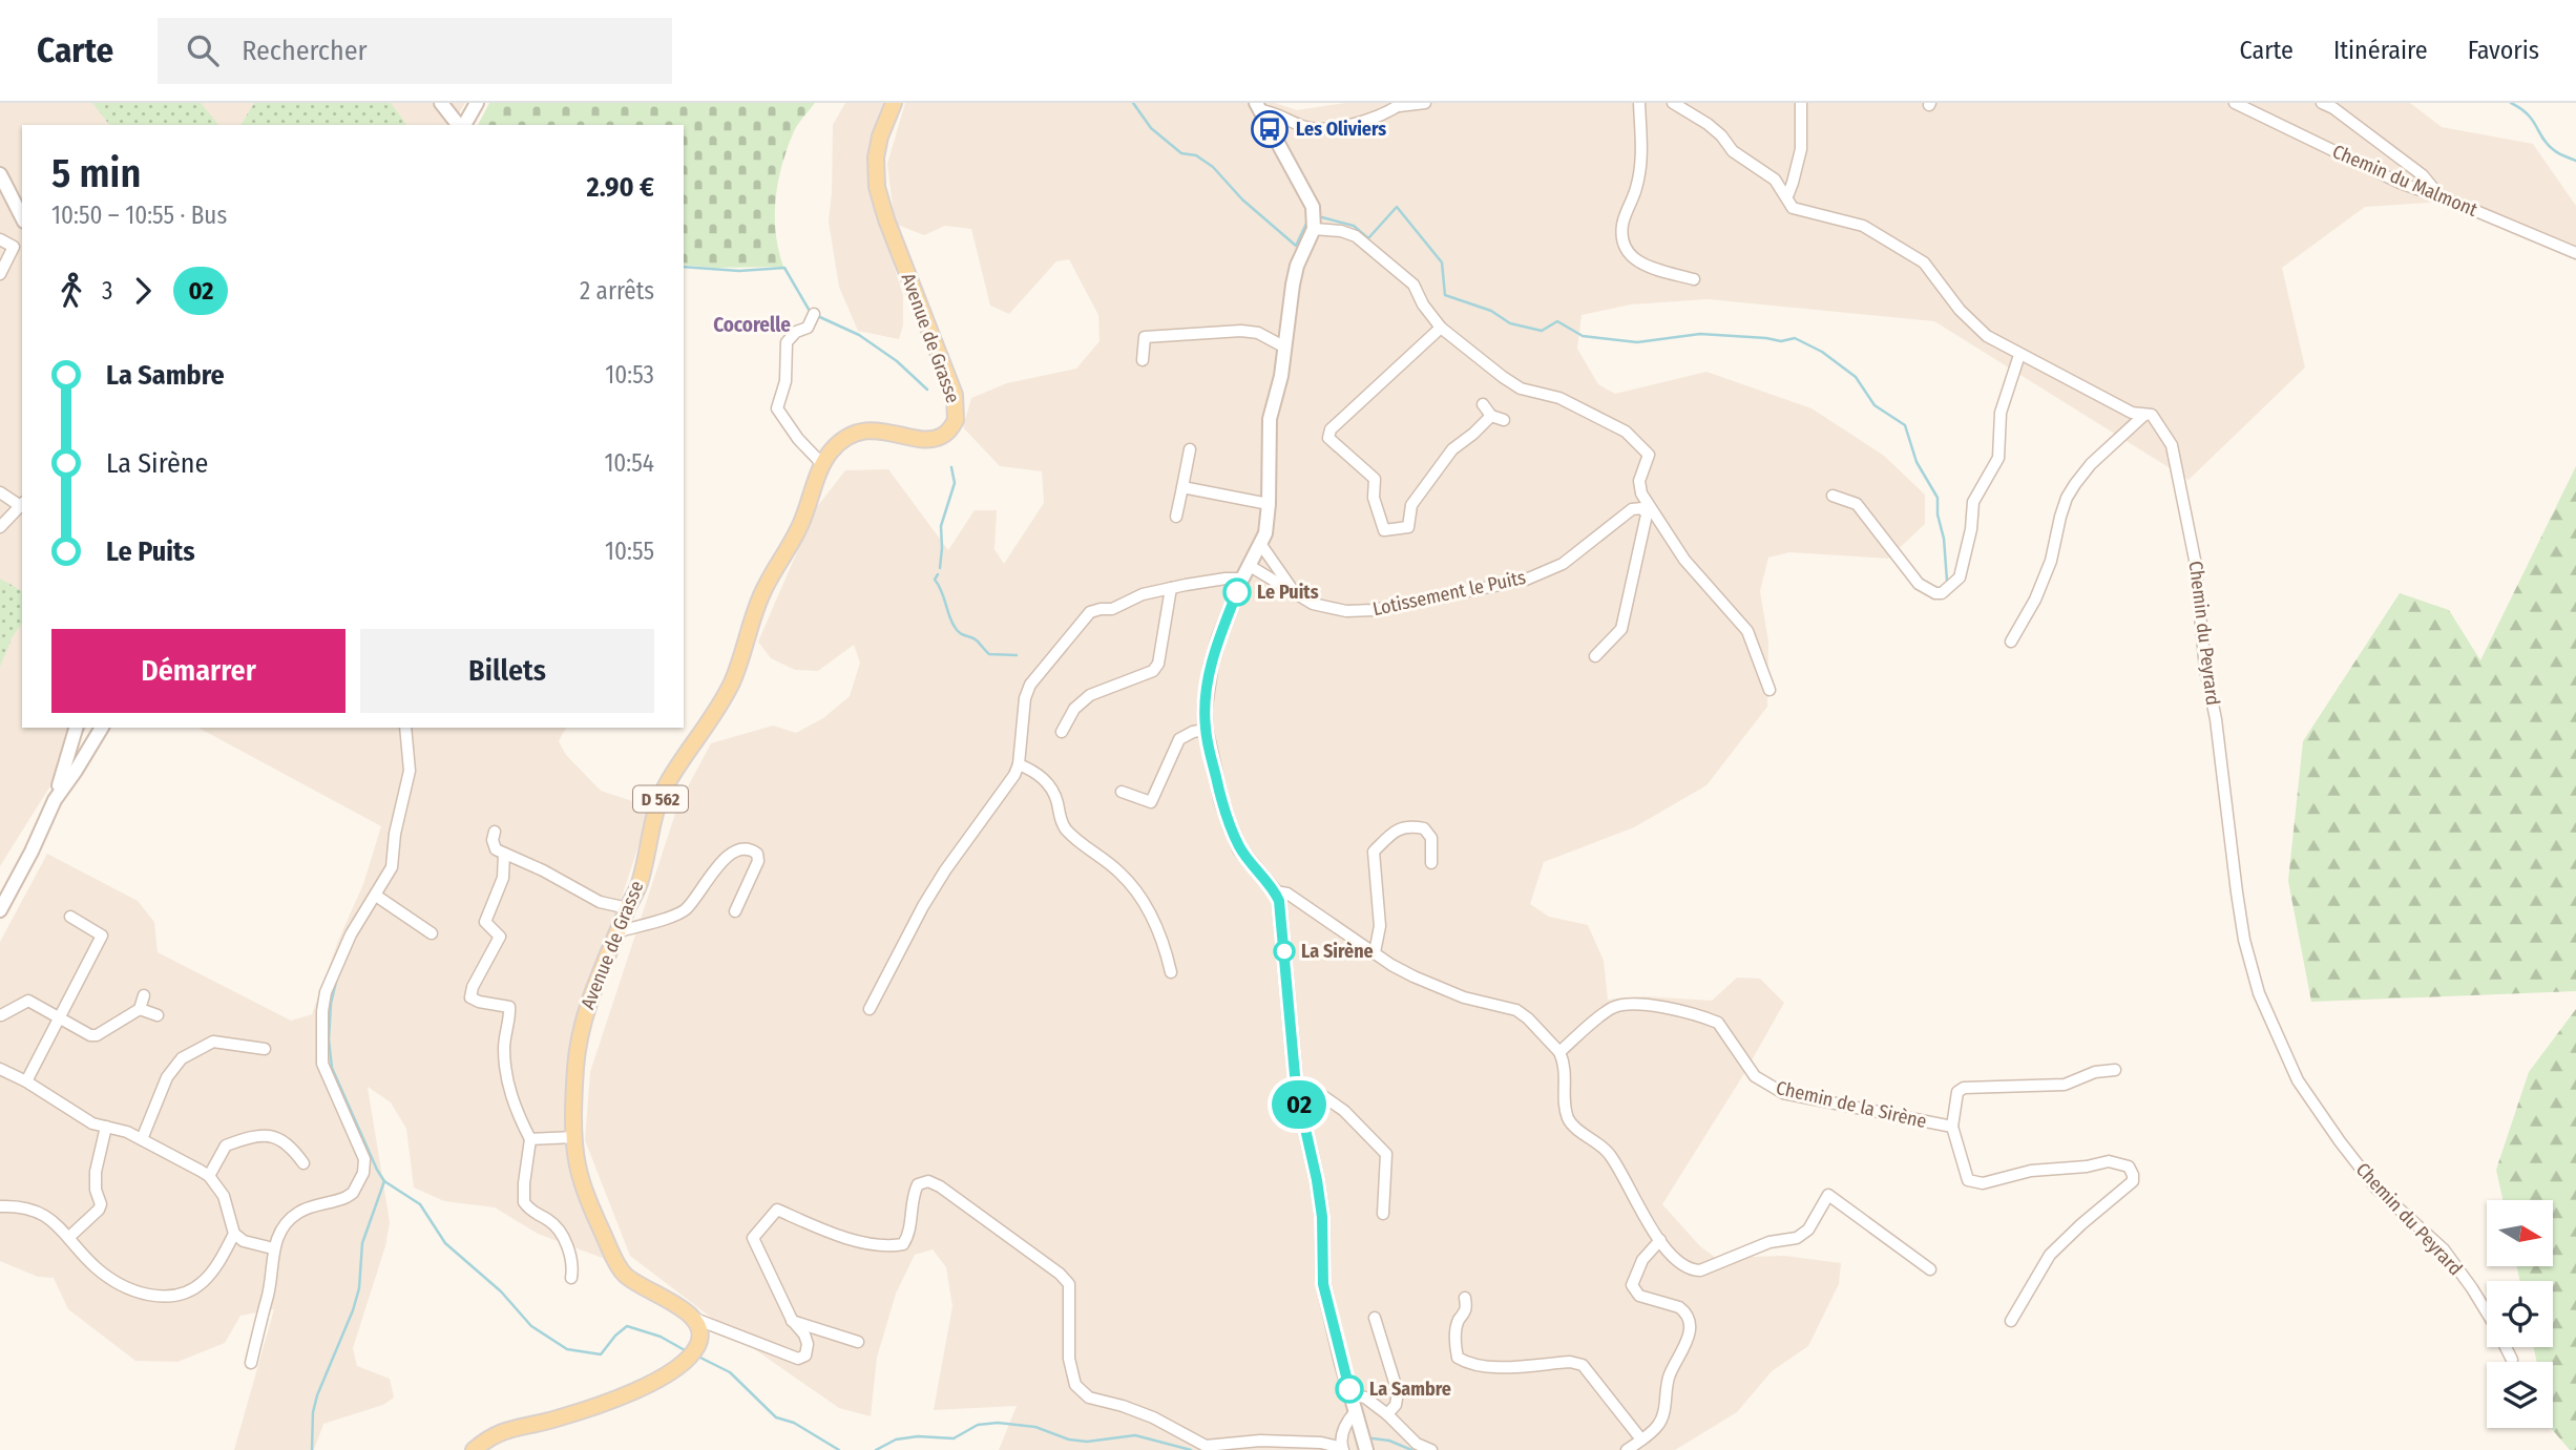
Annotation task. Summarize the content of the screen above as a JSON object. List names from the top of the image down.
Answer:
{
  "streets": {
    "main road": ["Avenue de Grasse", "D 562"],
    "street": [
      "Chemin du Malmont",
      "Lotissement le Puits",
      "Chemin du Peyrard",
      "Chemin de la Sirène"
    ]
  },
  "districts": ["Cocorelle"],
  "places": {
    "bus stop": ["Les Oliviers"],
    "other": ["Le Puits", "La Sirène", "La Sambre"]
  },
  "lines": ["bus line 02"],
  "north": "right",
  "page": {
    "header": "Carte",
    "search": "Rechercher",
    "nav": ["Carte", "Itinéraire", "Favoris"],
    "on_map": "02",
    "heading": ["5 min", "10:50 – 10:55 · Bus", "2.90 €"],
    "legs": ["3", "02", "2 arrêts"],
    "list": [
      {
        "name": "La Sambre",
        "value": "10:53"
      },
      {
        "name": "La Sirène",
        "value": "10:54"
      },
      {
        "name": "Le Puits",
        "value": "10:55"
      }
    ],
    "buttons": ["Démarrer", "Billets"]
  }
}
